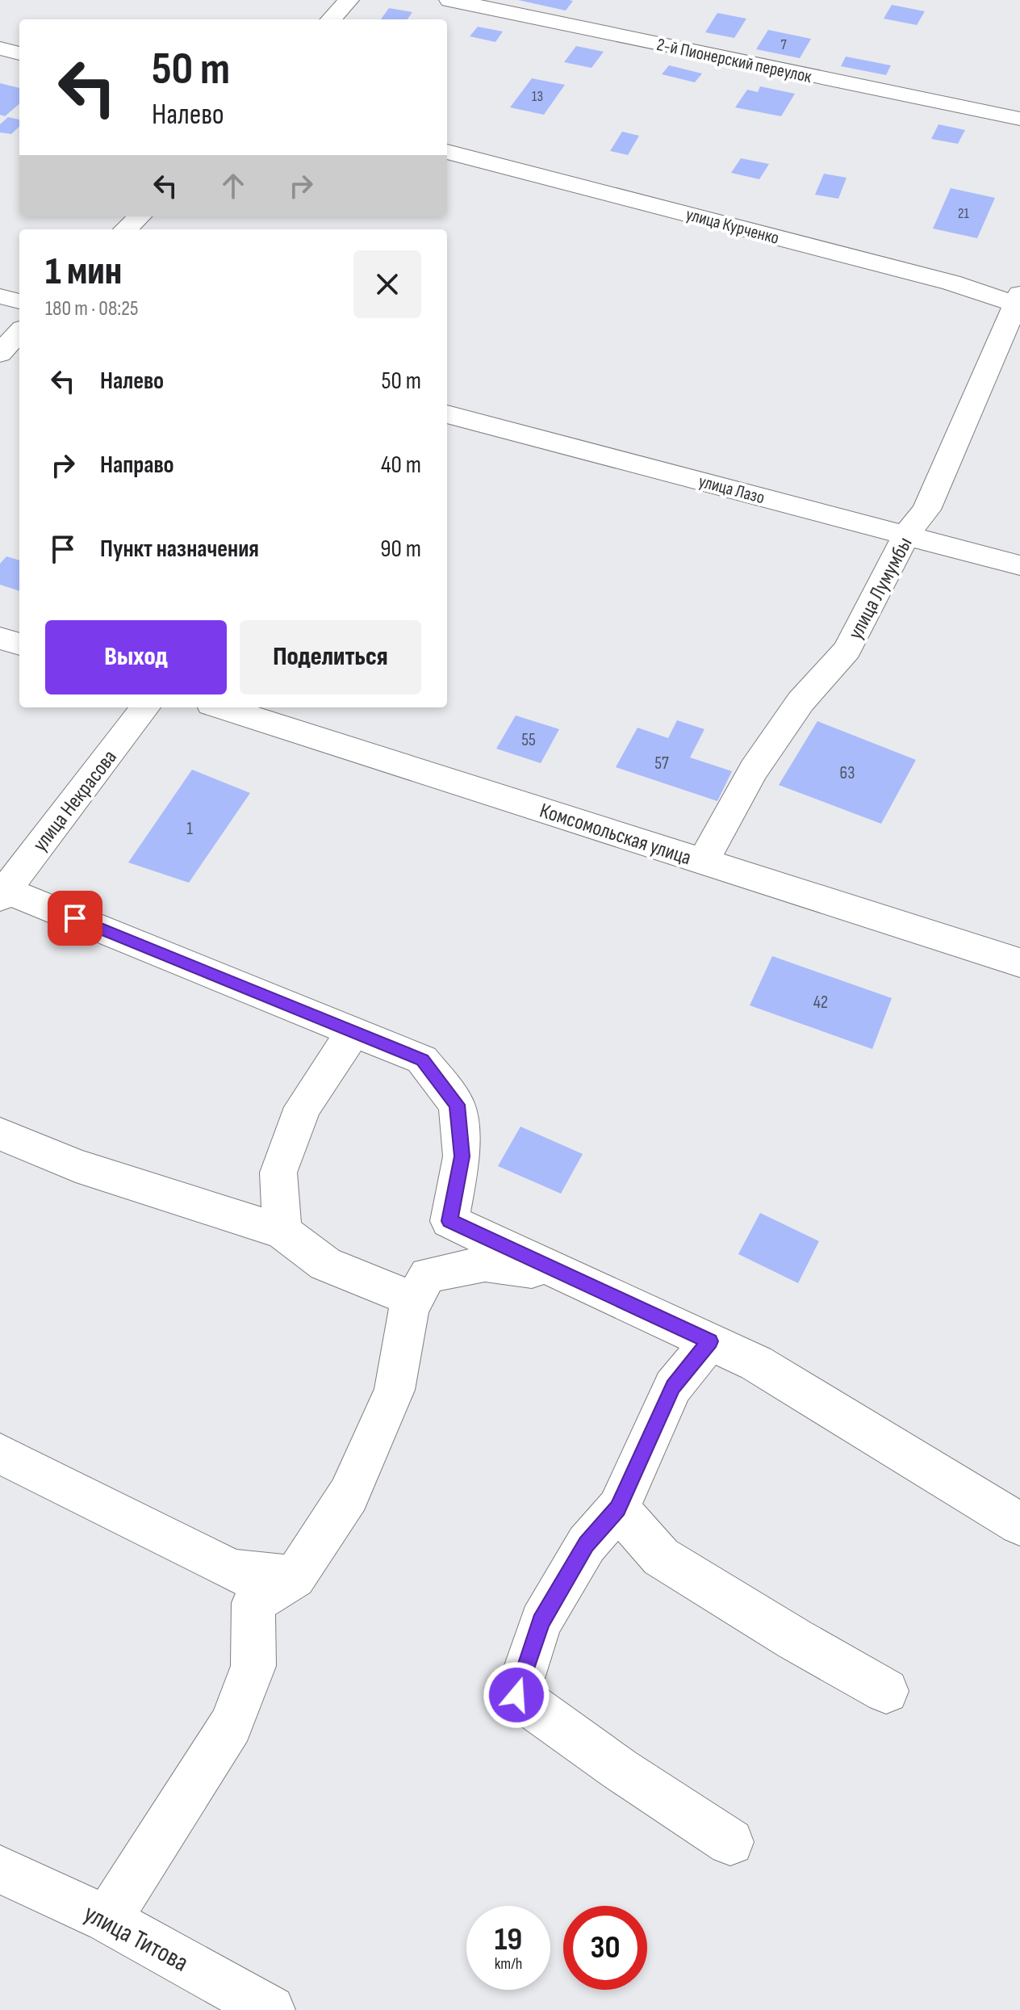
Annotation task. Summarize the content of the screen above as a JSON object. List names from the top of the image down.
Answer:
{
  "streets": {
    "street": [
      "2-й Пионерский переулок",
      "улица Курченко",
      "улица Лазо",
      "улица Лумумбы",
      "улица Некрасова",
      "Комсомольская улица",
      "улица Титова"
    ]
  },
  "crossings": [
    ["улица Курченко", "улица Лумумбы"],
    ["улица Лазо", "улица Лумумбы"],
    ["улица Лумумбы", "Комсомольская улица"]
  ],
  "house_numbers": [
    "7",
    "13",
    "21",
    "55",
    "57",
    "63",
    "1",
    "42"
  ],
  "page": {
    "turn": ["50 m", "Налево"],
    "heading": ["1 мин", "180 m · 08:25"],
    "list": [
      {
        "name": "Налево",
        "value": "50 m"
      },
      {
        "name": "Направо",
        "value": "40 m"
      },
      {
        "name": "Пункт назначения",
        "value": "90 m"
      }
    ],
    "buttons": ["Выход", "Поделиться"],
    "speed": "19 km/h",
    "limit": "30"
  }
}
